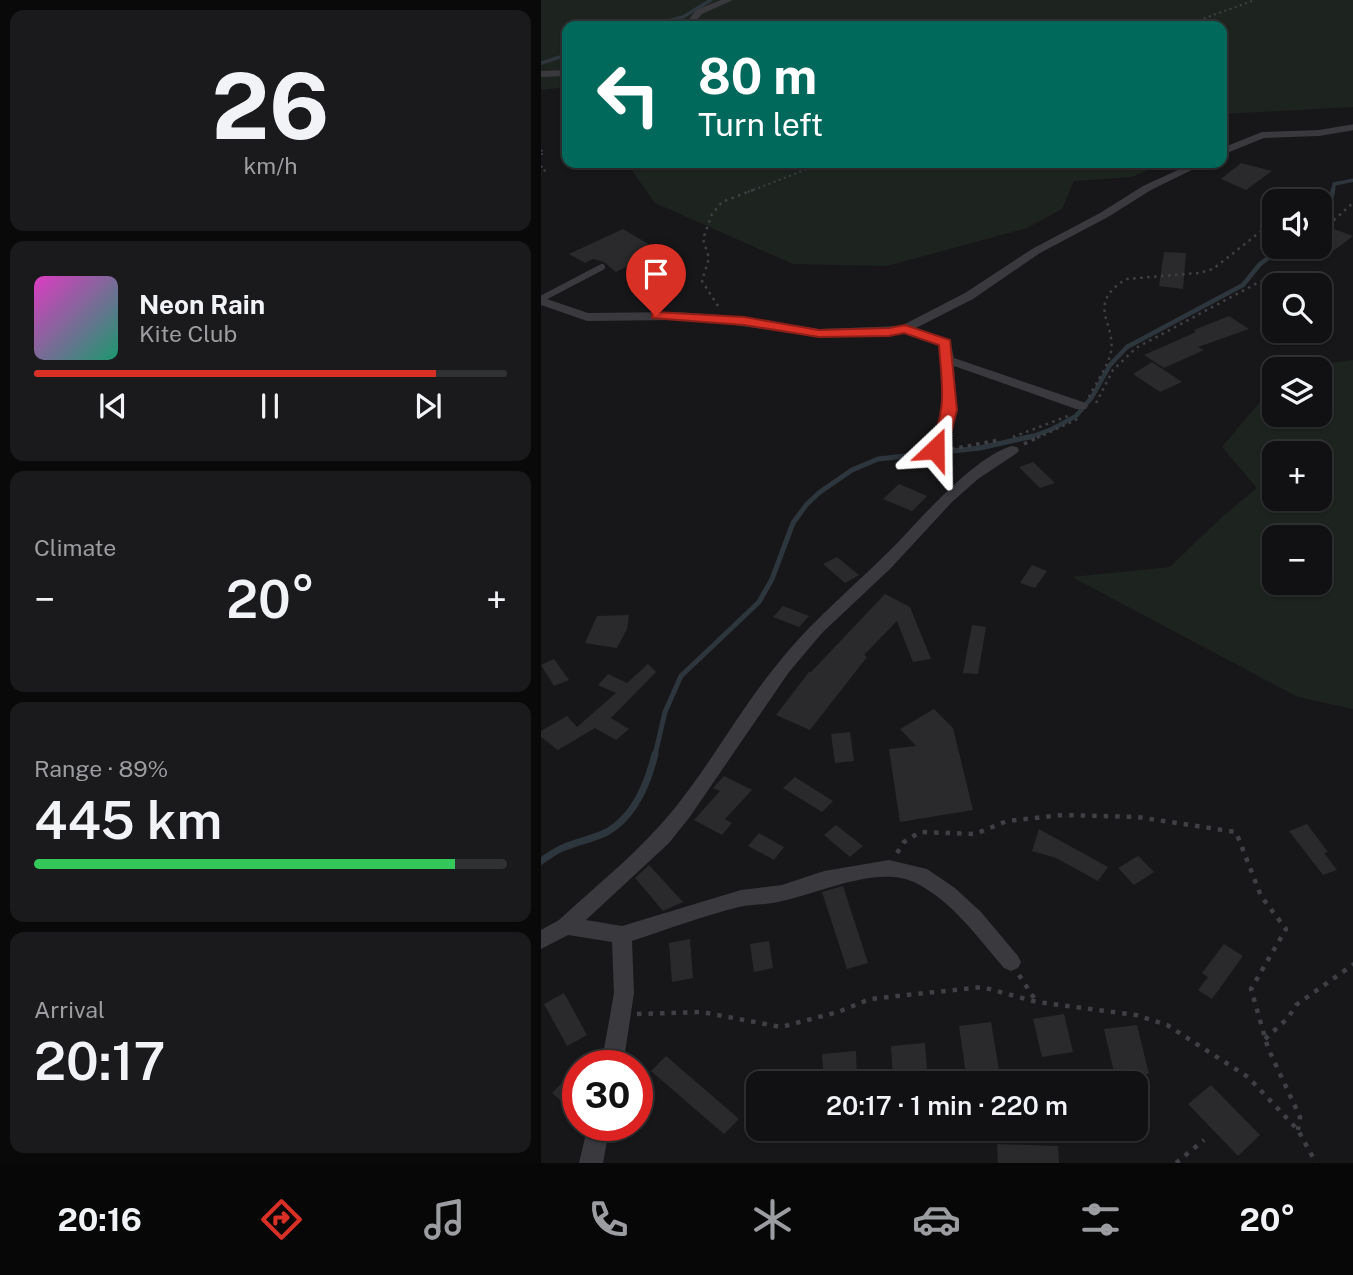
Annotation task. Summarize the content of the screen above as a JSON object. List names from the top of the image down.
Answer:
{
  "page": {
    "tile": [
      ["26", "km/h"],
      "Climate",
      ["Range · 89%", "445 km"],
      ["Arrival", "20:17"]
    ],
    "turn": ["80 m", "Turn left"],
    "map_buttons": ["+", "−"],
    "song": ["Neon Rain", "Kite Club"],
    "heat": ["−", "20°", "+"],
    "limit": "30",
    "trip": "20:17 · 1 min · 220 m",
    "tabs": ["20:16", "20°"]
  }
}
